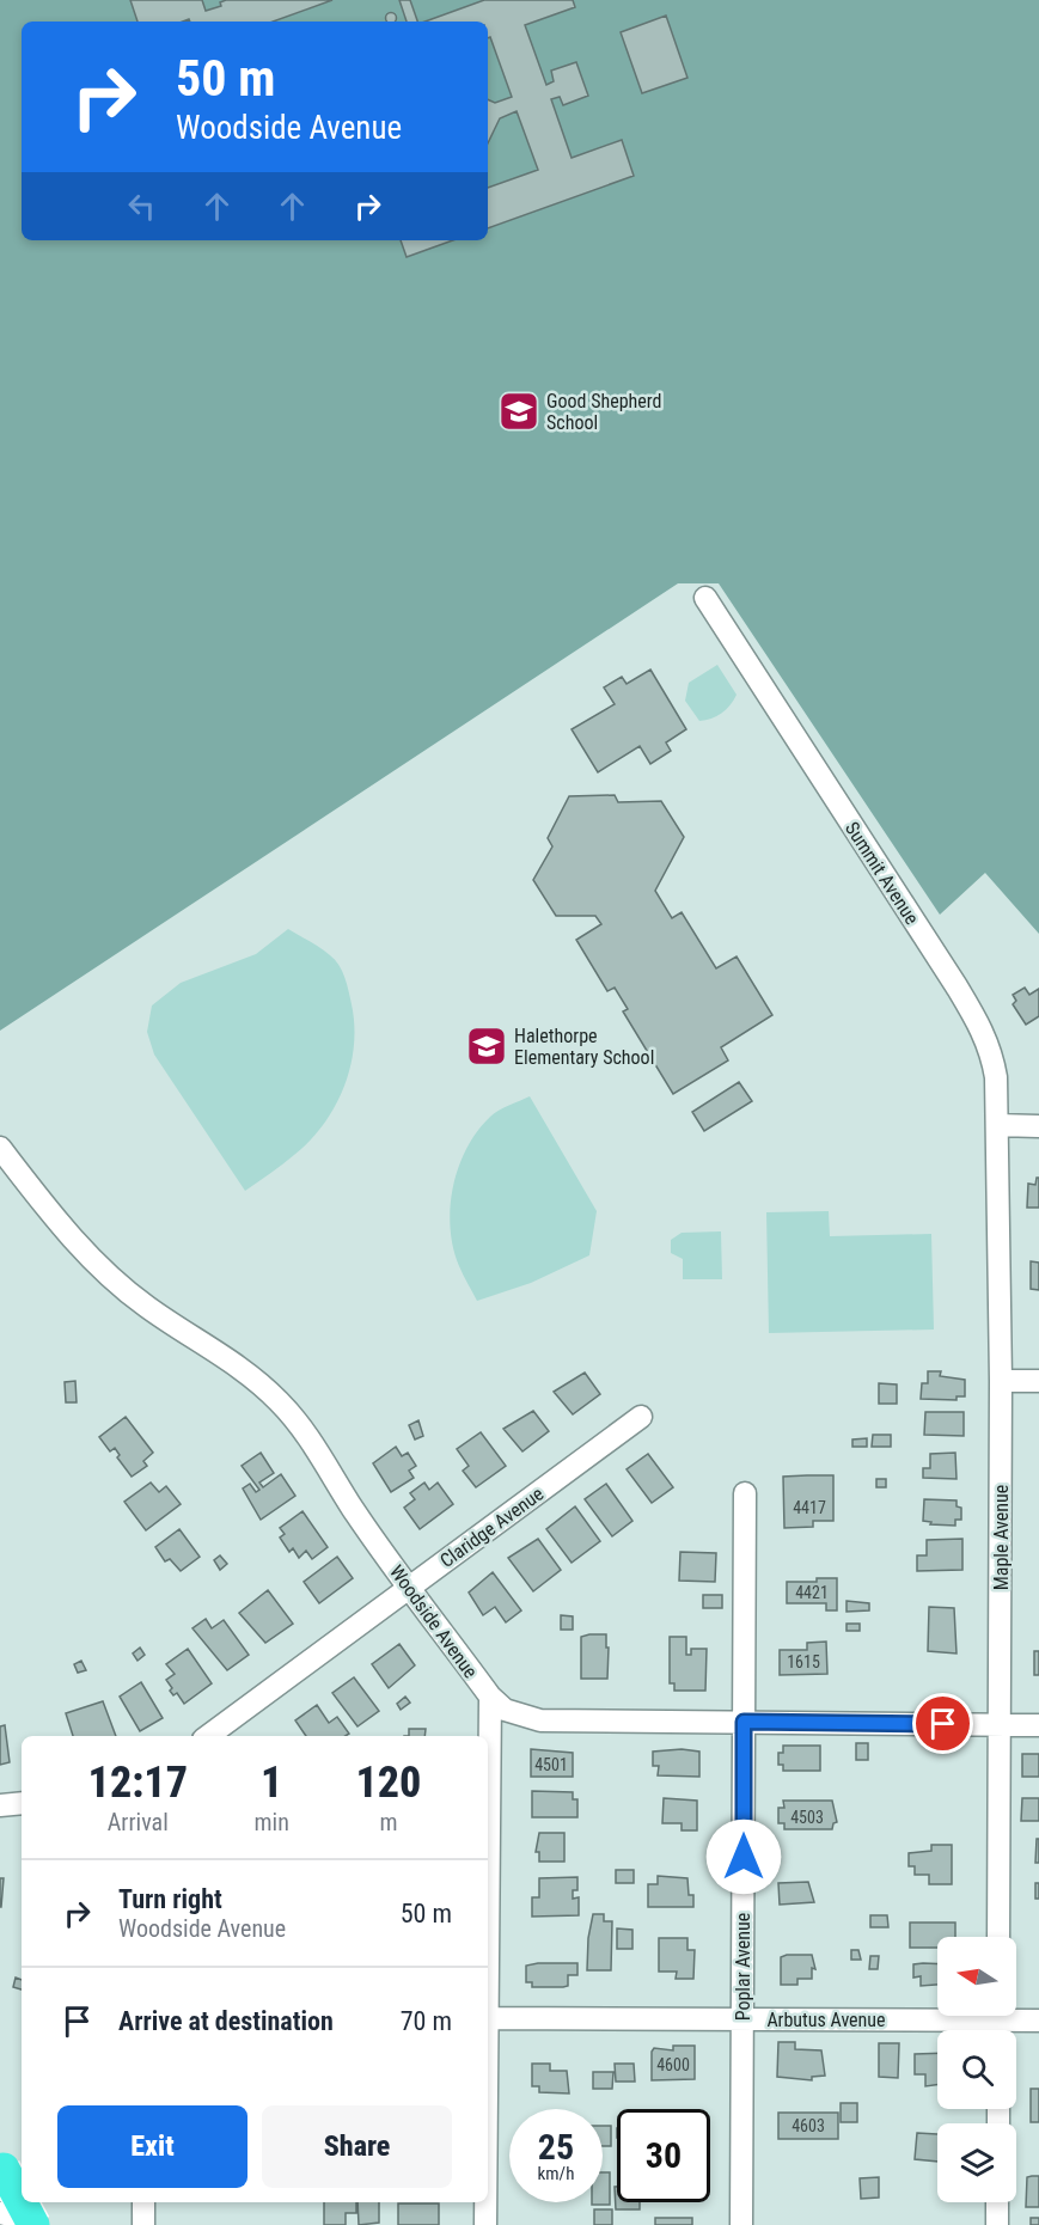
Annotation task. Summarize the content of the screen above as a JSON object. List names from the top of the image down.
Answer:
{
  "streets": {
    "street": [
      "Summit Avenue",
      "Claridge Avenue",
      "Maple Avenue",
      "Woodside Avenue",
      "Poplar Avenue",
      "Arbutus Avenue"
    ]
  },
  "crossings": [
    ["Summit Avenue", "Maple Avenue"],
    ["Claridge Avenue", "Woodside Avenue"],
    ["Maple Avenue", "Woodside Avenue"],
    ["Woodside Avenue", "Poplar Avenue"],
    ["Poplar Avenue", "Arbutus Avenue"]
  ],
  "places": {
    "school or university": ["Good Shepherd School", "Halethorpe Elementary School"]
  },
  "house_numbers": [
    "4417",
    "4421",
    "1615",
    "4501",
    "4503",
    "4600",
    "4603"
  ],
  "north": "left",
  "page": {
    "turn": ["50 m", "Woodside Avenue"],
    "eta": [
      "12:17",
      "Arrival",
      "1",
      "min",
      "120",
      "m"
    ],
    "list": [
      {
        "name": "Turn right",
        "note": "Woodside Avenue",
        "value": "50 m"
      },
      {
        "name": "Arrive at destination",
        "value": "70 m"
      }
    ],
    "buttons": ["Exit", "Share"],
    "speed": "25 km/h",
    "limit": "30"
  }
}
